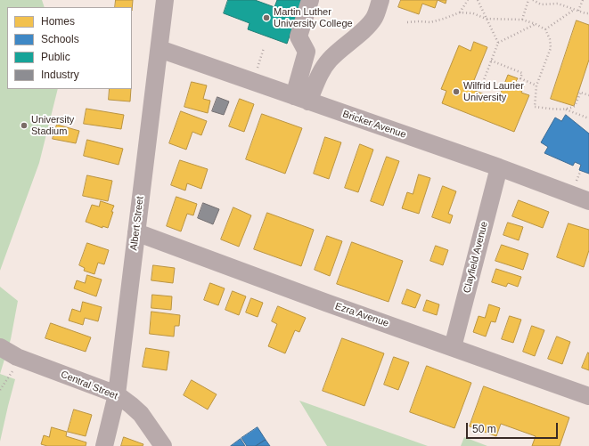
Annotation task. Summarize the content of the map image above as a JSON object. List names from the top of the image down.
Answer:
{
  "streets": {
    "street": [
      "Bricker Avenue",
      "Albert Street",
      "Clayfield Avenue",
      "Ezra Avenue",
      "Central Street"
    ]
  },
  "crossings": [
    ["Bricker Avenue", "Albert Street"],
    ["Bricker Avenue", "Clayfield Avenue"],
    ["Albert Street", "Ezra Avenue"],
    ["Albert Street", "Central Street"],
    ["Clayfield Avenue", "Ezra Avenue"]
  ],
  "places": ["Martin Luther University College", "Wilfrid Laurier University", "University Stadium"],
  "legend": [
    "Homes",
    "Schools",
    "Public",
    "Industry"
  ],
  "scale_bar": "50 m"
}
